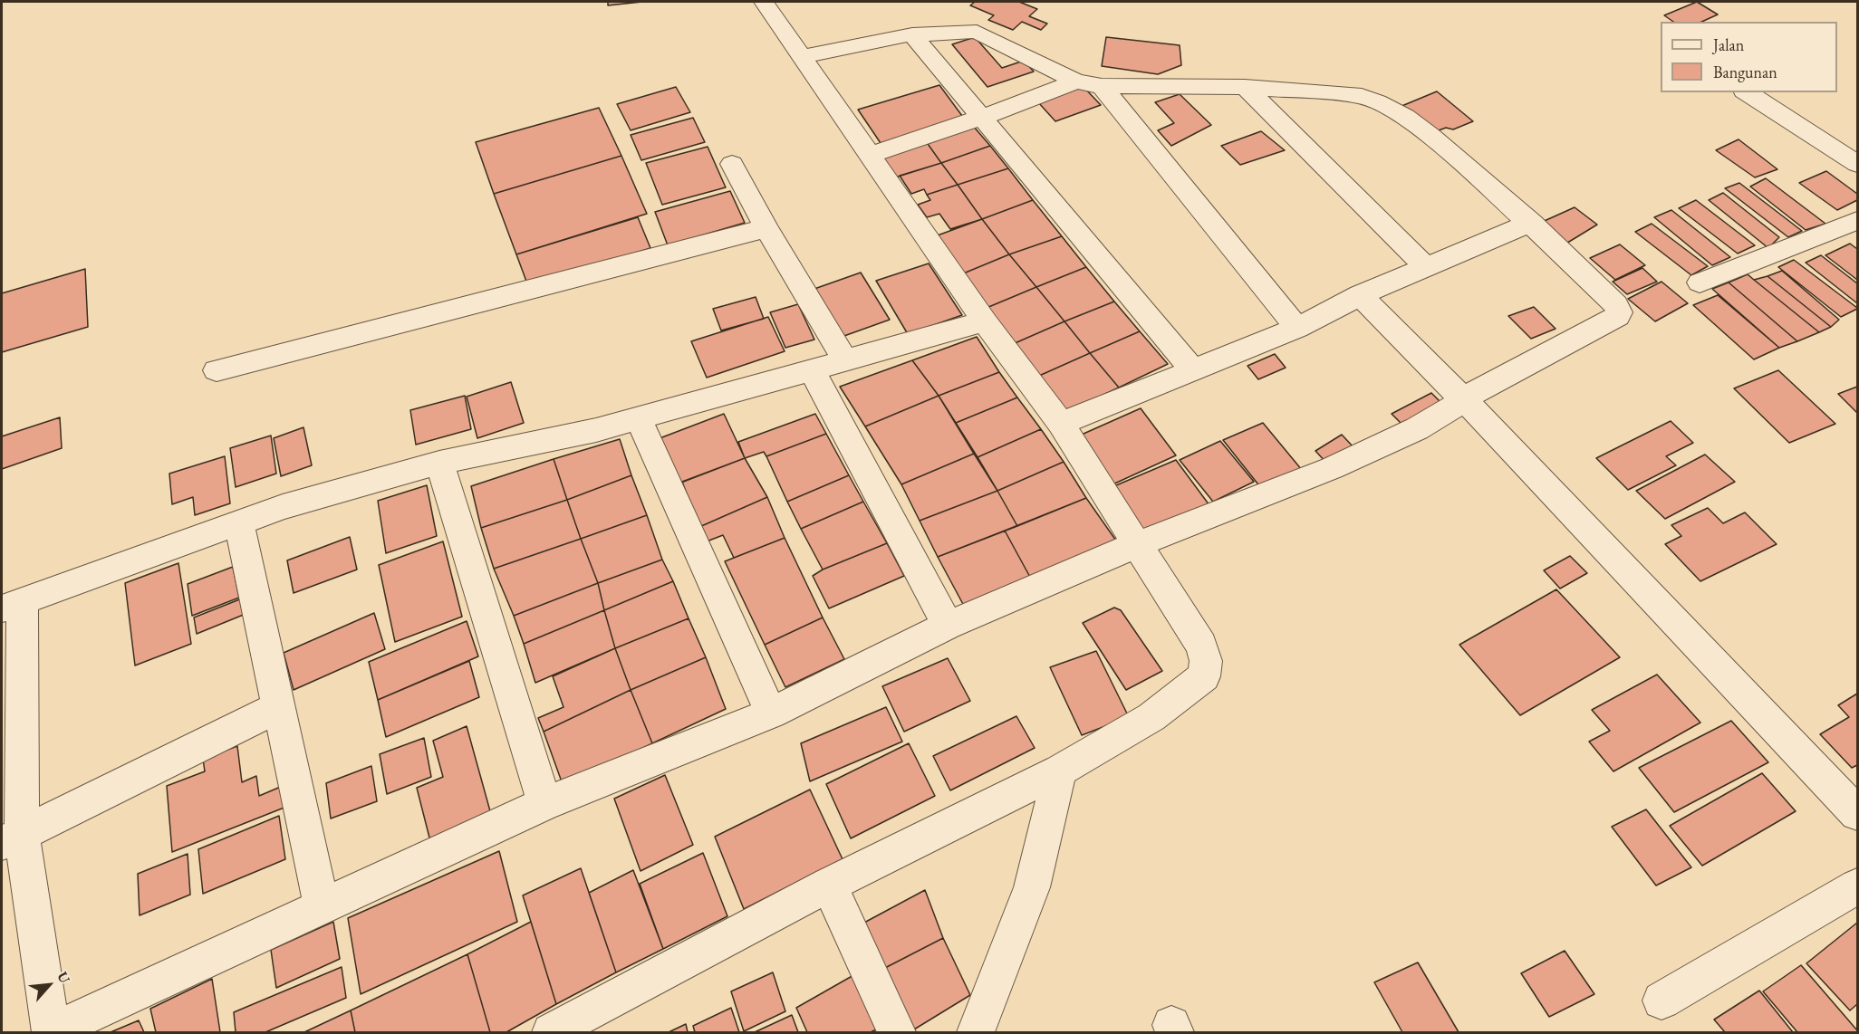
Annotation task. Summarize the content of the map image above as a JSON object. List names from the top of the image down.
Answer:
{
  "legend": ["Jalan", "Bangunan"],
  "north": "top right"
}
